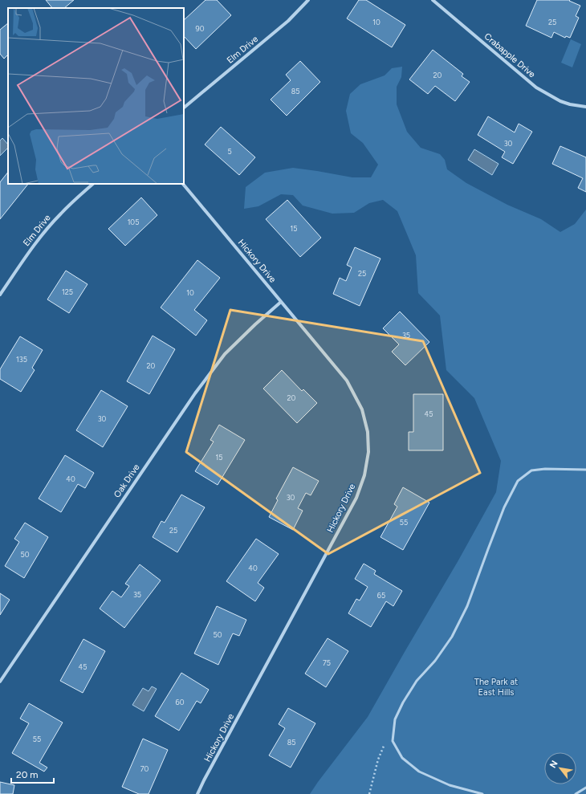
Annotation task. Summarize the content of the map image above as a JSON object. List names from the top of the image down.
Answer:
{
  "streets": {
    "street": [
      "Elm Drive",
      "Crabapple Drive",
      "Hickory Drive",
      "Oak Drive"
    ]
  },
  "crossings": [
    ["Hickory Drive", "Oak Drive"]
  ],
  "parks": ["The Park at East Hills"],
  "house_numbers": [
    "10",
    "25",
    "90",
    "20",
    "85",
    "30",
    "5",
    "105",
    "15",
    "25",
    "125",
    "10",
    "35",
    "135",
    "20",
    "20",
    "45",
    "30",
    "15",
    "40",
    "30",
    "55",
    "25",
    "50",
    "40",
    "35",
    "65",
    "50",
    "75",
    "45",
    "60",
    "55",
    "85",
    "70"
  ],
  "scale_bar": "20 m",
  "north": "top left"
}
